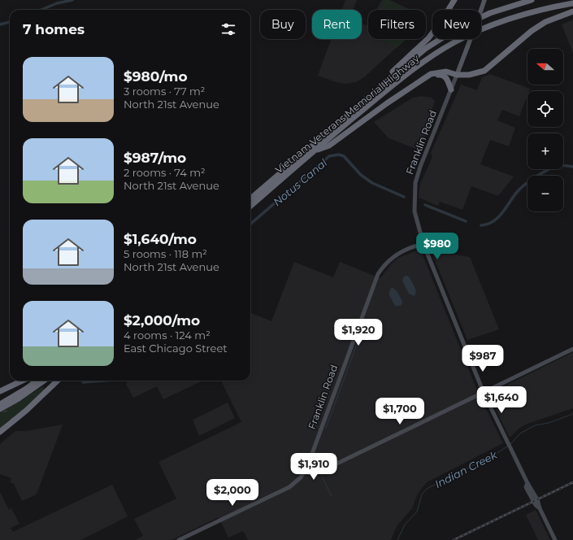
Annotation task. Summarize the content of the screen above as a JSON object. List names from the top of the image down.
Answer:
{
  "streets": {
    "highway": ["Vietnam Veterans Memorial Highway"],
    "main road": ["Franklin Road"]
  },
  "water": ["Notus Canal", "Indian Creek"],
  "north": "left",
  "page": {
    "chip": [
      "Buy",
      "Rent",
      "Filters",
      "New"
    ],
    "heading": "7 homes",
    "map_buttons": ["+", "−"],
    "list": [
      {
        "name": "$980/mo",
        "note": "3 rooms · 77 m² · North 21st Avenue"
      },
      {
        "name": "$987/mo",
        "note": "2 rooms · 74 m² · North 21st Avenue"
      },
      {
        "name": "$1,640/mo",
        "note": "5 rooms · 118 m² · North 21st Avenue"
      },
      {
        "name": "$2,000/mo",
        "note": "4 rooms · 124 m² · East Chicago Street"
      }
    ],
    "price": [
      "$980",
      "$1,920",
      "$987",
      "$1,640",
      "$1,700",
      "$1,910",
      "$2,000"
    ]
  }
}
